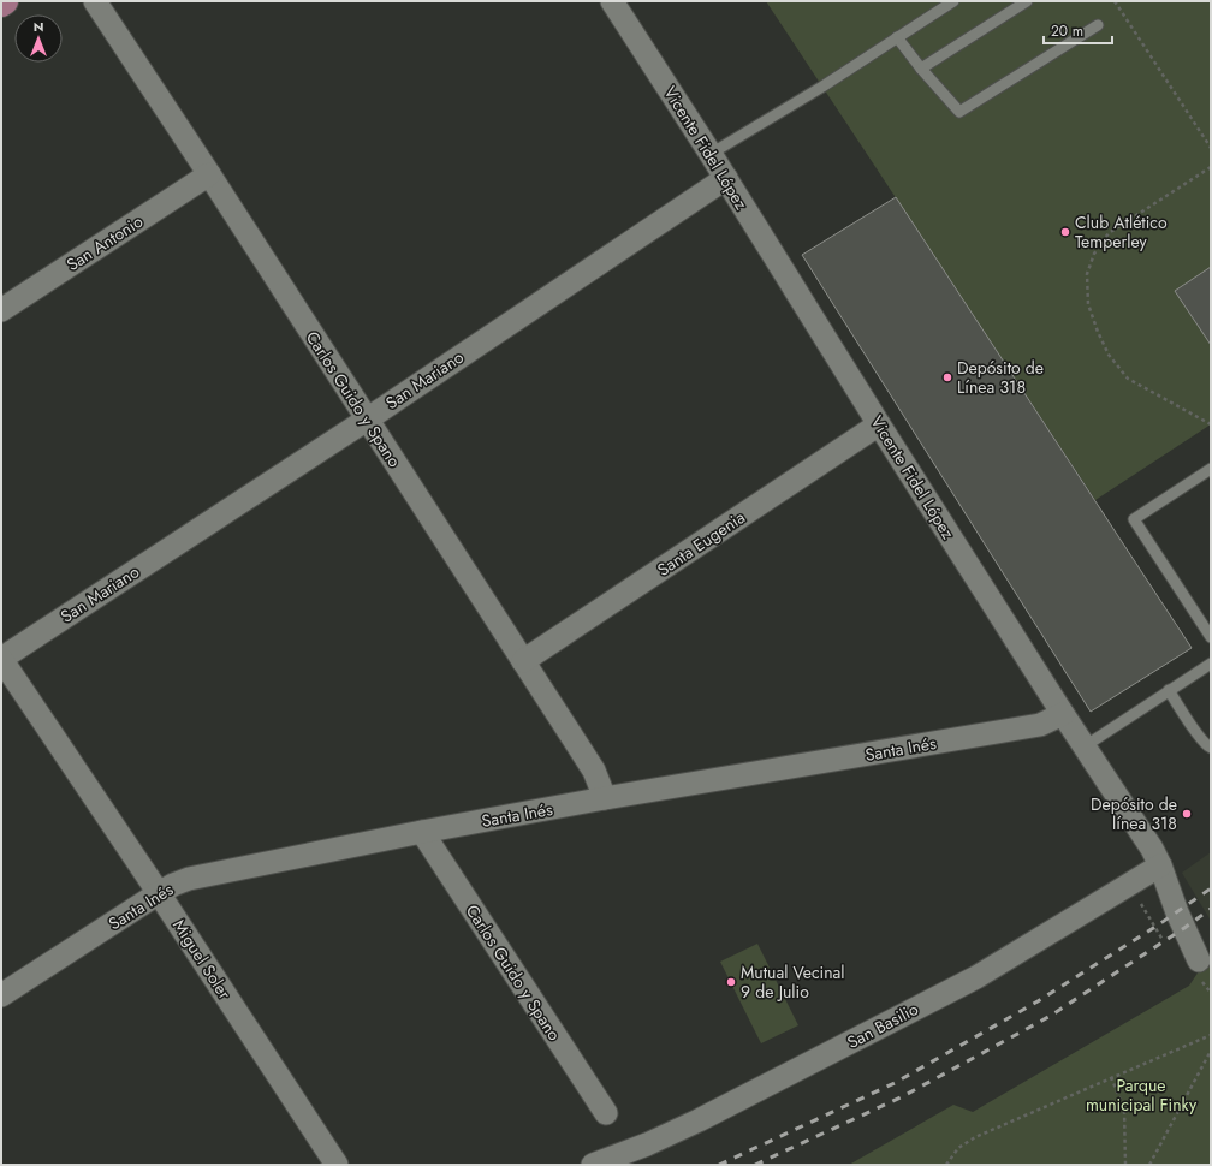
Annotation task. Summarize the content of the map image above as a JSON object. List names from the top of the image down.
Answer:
{
  "streets": {
    "street": [
      "Vicente Fidel López",
      "San Antonio",
      "San Mariano",
      "Carlos Guido y Spano",
      "Santa Eugenia",
      "Santa Inés",
      "Miguel Soler",
      "San Basilio"
    ]
  },
  "crossings": [
    ["Vicente Fidel López", "San Mariano"],
    ["Vicente Fidel López", "Santa Eugenia"],
    ["Vicente Fidel López", "Santa Inés"],
    ["Vicente Fidel López", "San Basilio"],
    ["San Antonio", "Carlos Guido y Spano"],
    ["San Mariano", "Carlos Guido y Spano"],
    ["San Mariano", "Miguel Soler"],
    ["Carlos Guido y Spano", "Santa Eugenia"],
    ["Carlos Guido y Spano", "Santa Inés"],
    ["Santa Inés", "Miguel Soler"]
  ],
  "parks": ["Parque municipal Finky"],
  "places": [
    "Club Atlético Temperley",
    "Depósito de Línea 318",
    "Depósito de línea 318",
    "Mutual Vecinal 9 de Julio"
  ],
  "scale_bar": "20 m",
  "north": "top"
}
